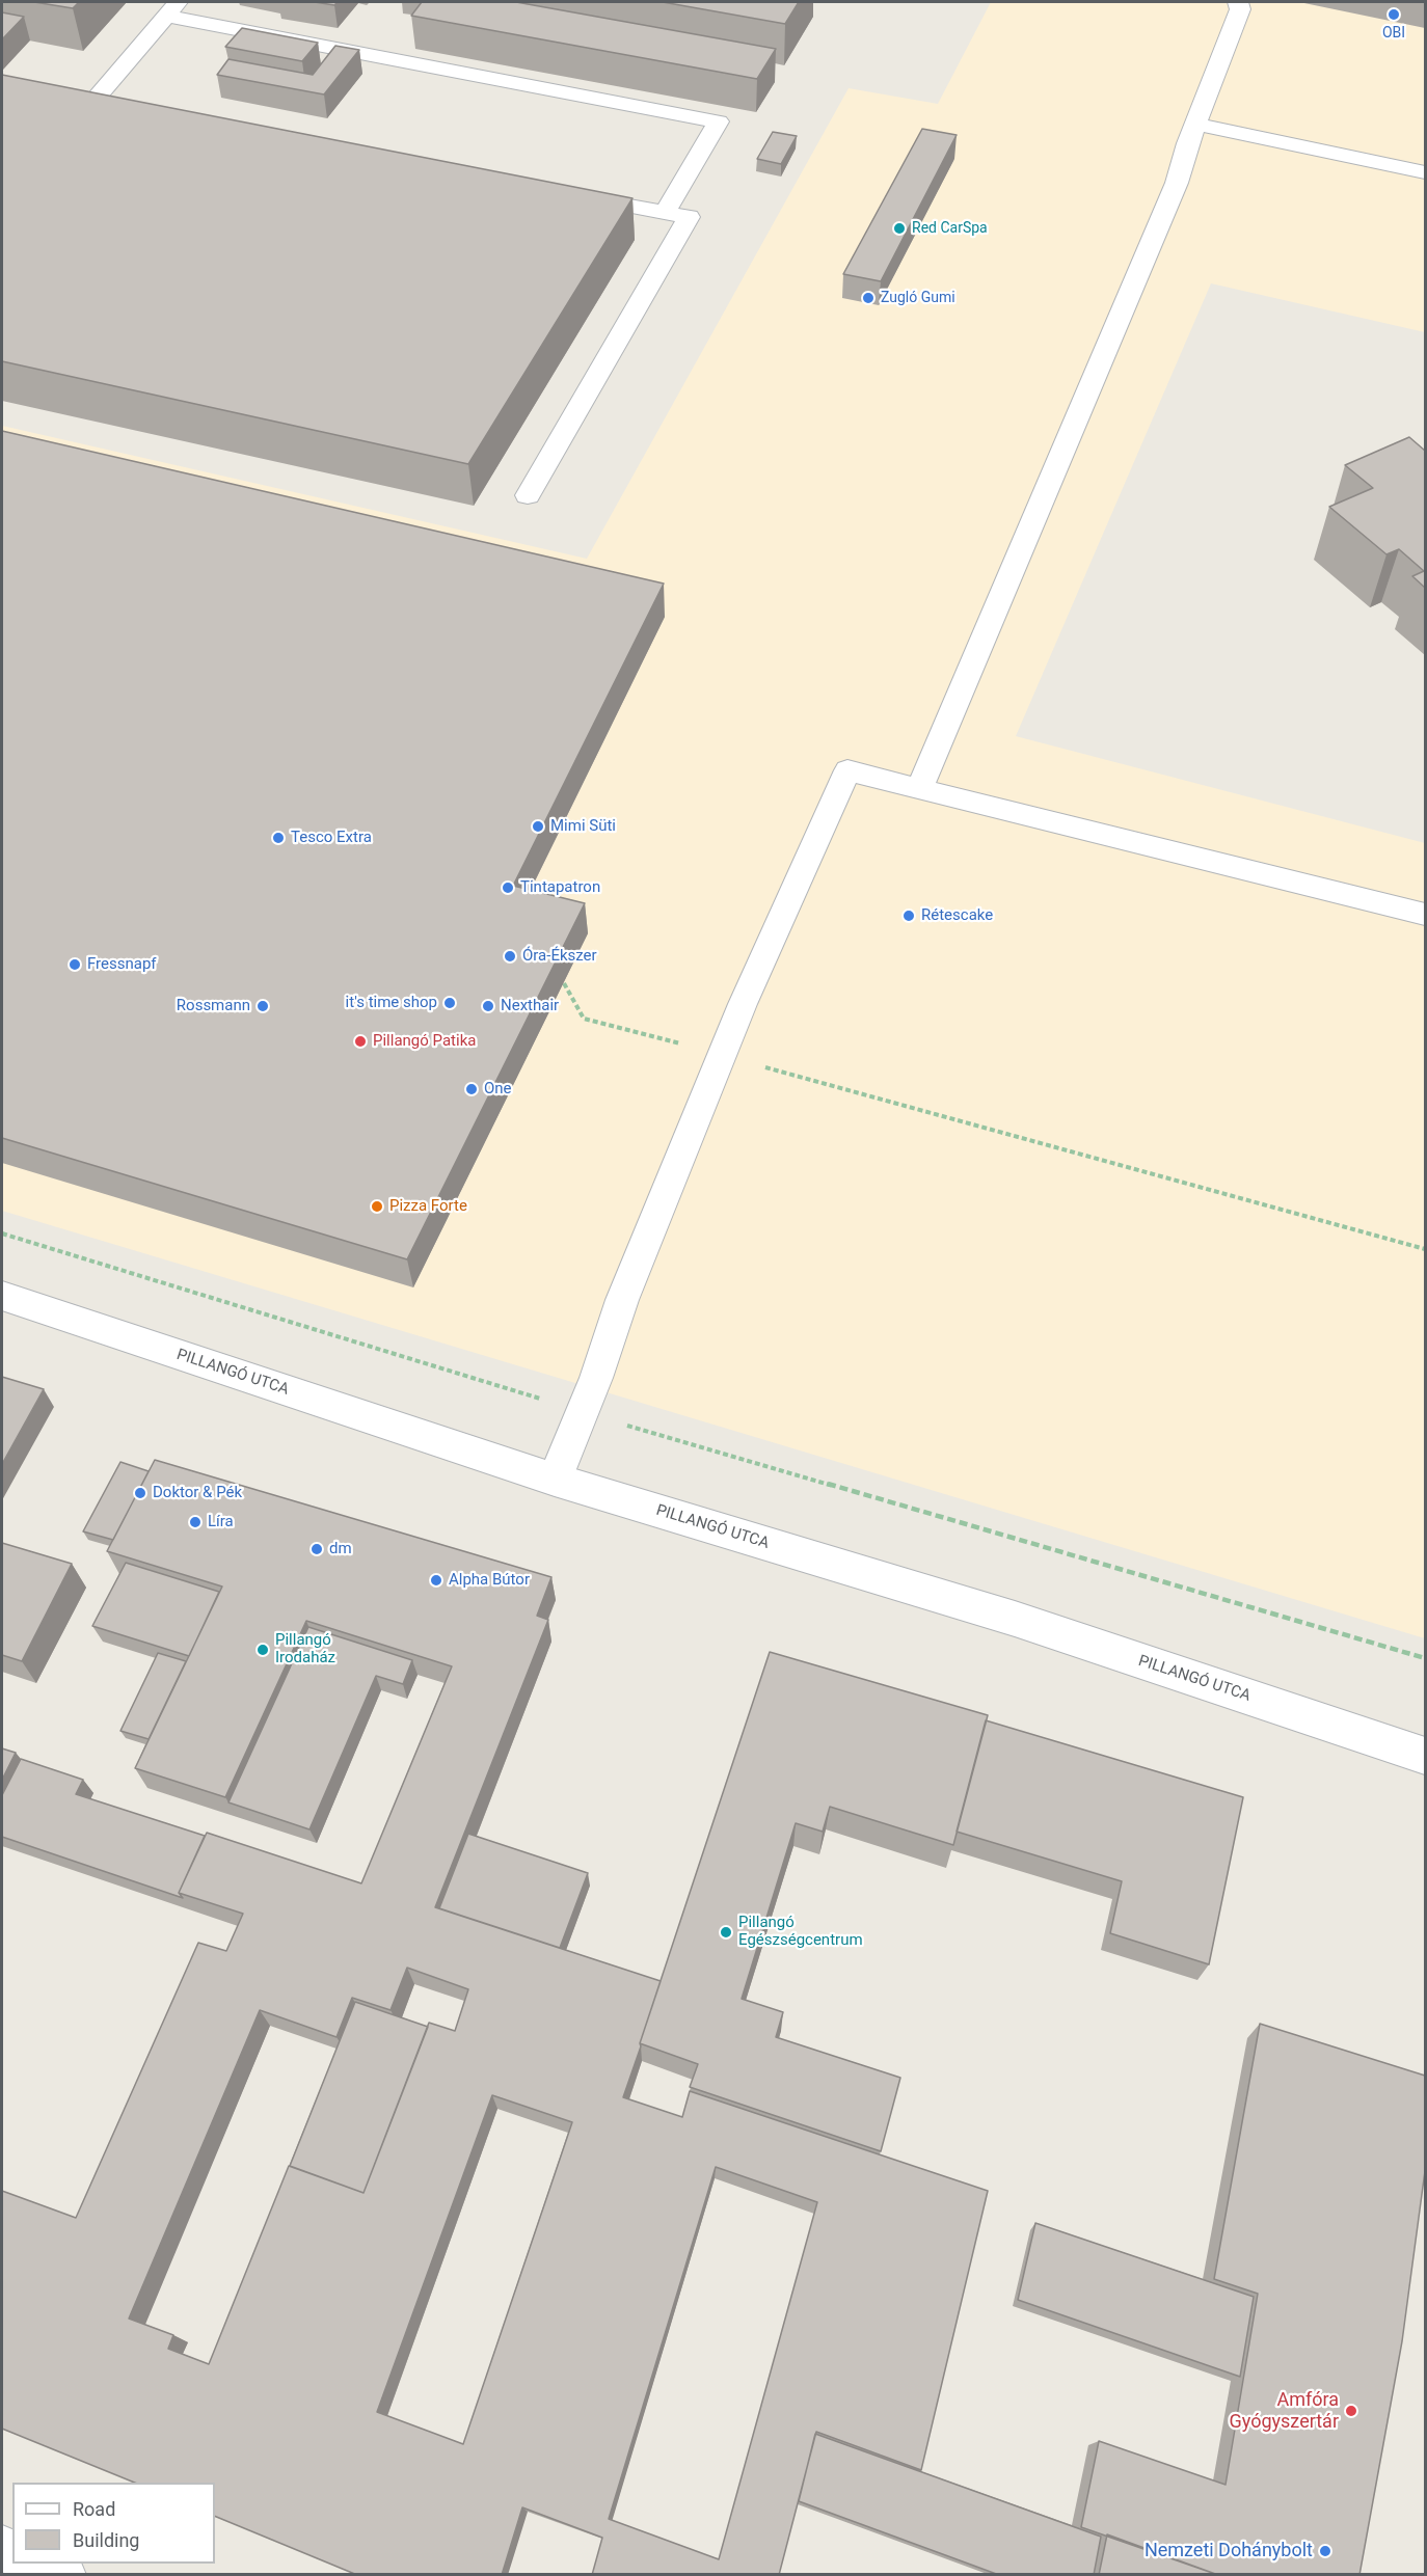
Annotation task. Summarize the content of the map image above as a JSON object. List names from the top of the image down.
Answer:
{
  "streets": {
    "street": ["PILLANGÓ UTCA"]
  },
  "places": [
    "OBI",
    "Red CarSpa",
    "Zugló Gumi",
    "Mimi Süti",
    "Tesco Extra",
    "Tintapatron",
    "Rétescake",
    "Óra-Ékszer",
    "Fressnapf",
    "it's time shop",
    "Rossmann",
    "Nexthair",
    "Pillangó Patika",
    "One",
    "Pizza Forte",
    "Doktor & Pék",
    "Líra",
    "dm",
    "Alpha Bútor",
    "Pillangó Irodaház",
    "Pillangó Egészségcentrum",
    "Amfóra Gyógyszertár",
    "Nemzeti Dohánybolt"
  ],
  "legend": ["Road", "Building"]
}
